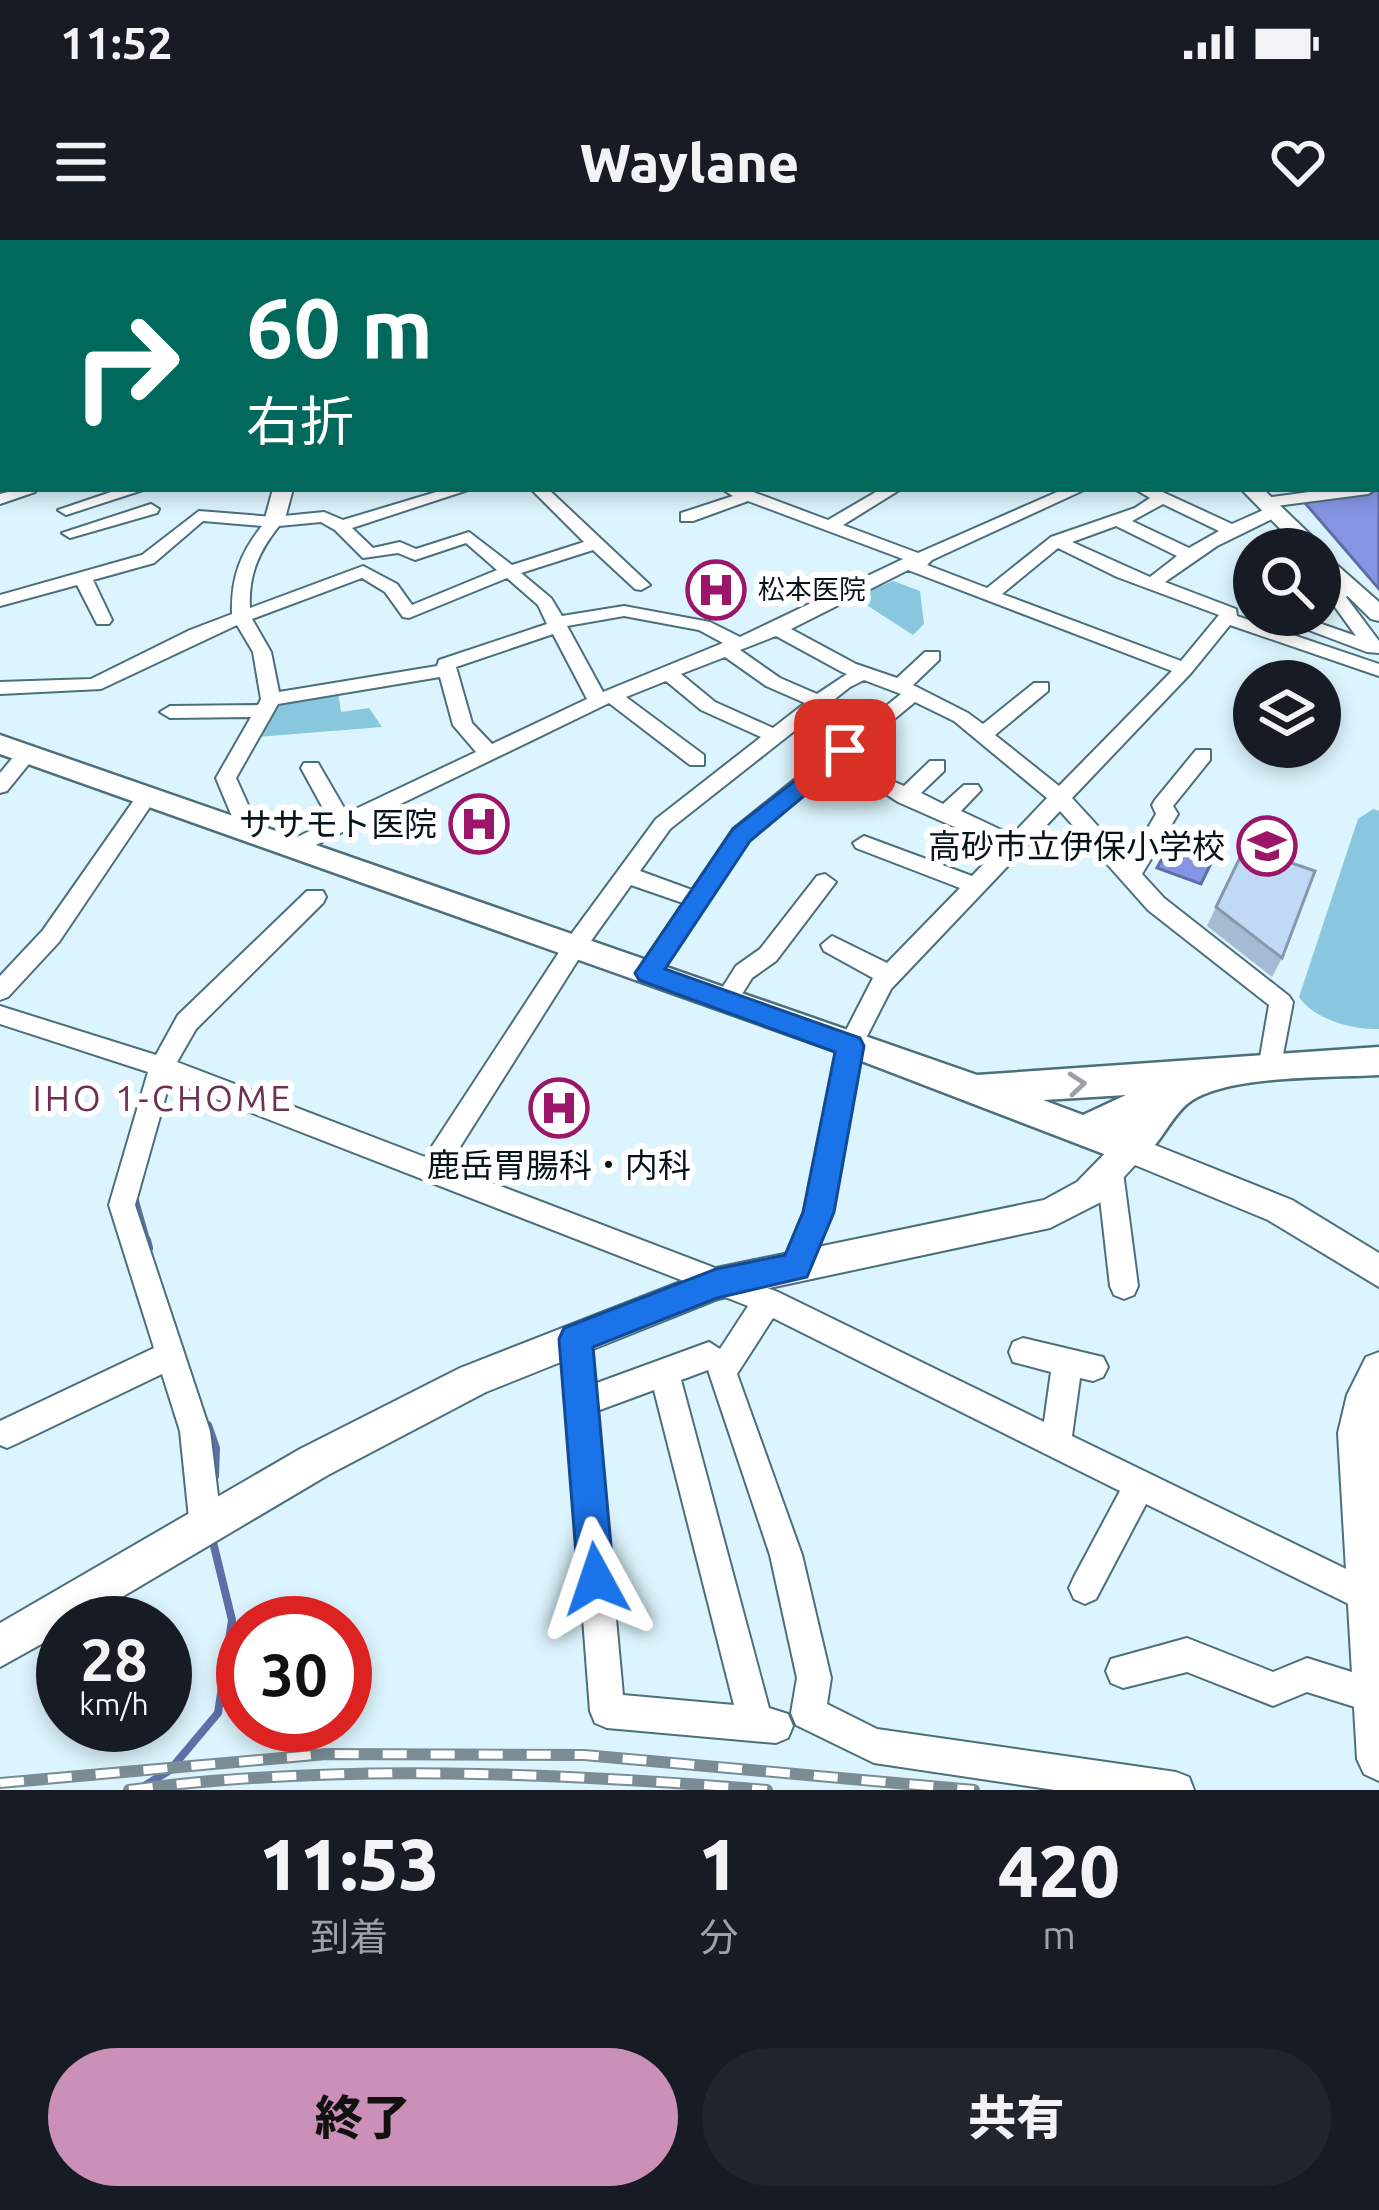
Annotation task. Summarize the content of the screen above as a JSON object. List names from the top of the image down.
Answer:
{
  "districts": ["IHO 1-CHOME"],
  "places": {
    "hospital": ["松本医院", "ササモト医院", "鹿岳胃腸科・内科"],
    "school or university": ["高砂市立伊保小学校"]
  },
  "page": {
    "status": "11:52",
    "header": "Waylane",
    "turn": ["60 m", "右折"],
    "speed": "28 km/h",
    "limit": "30",
    "eta": [
      "11:53",
      "到着",
      "1",
      "分",
      "420",
      "m"
    ],
    "buttons": ["終了", "共有"]
  }
}
